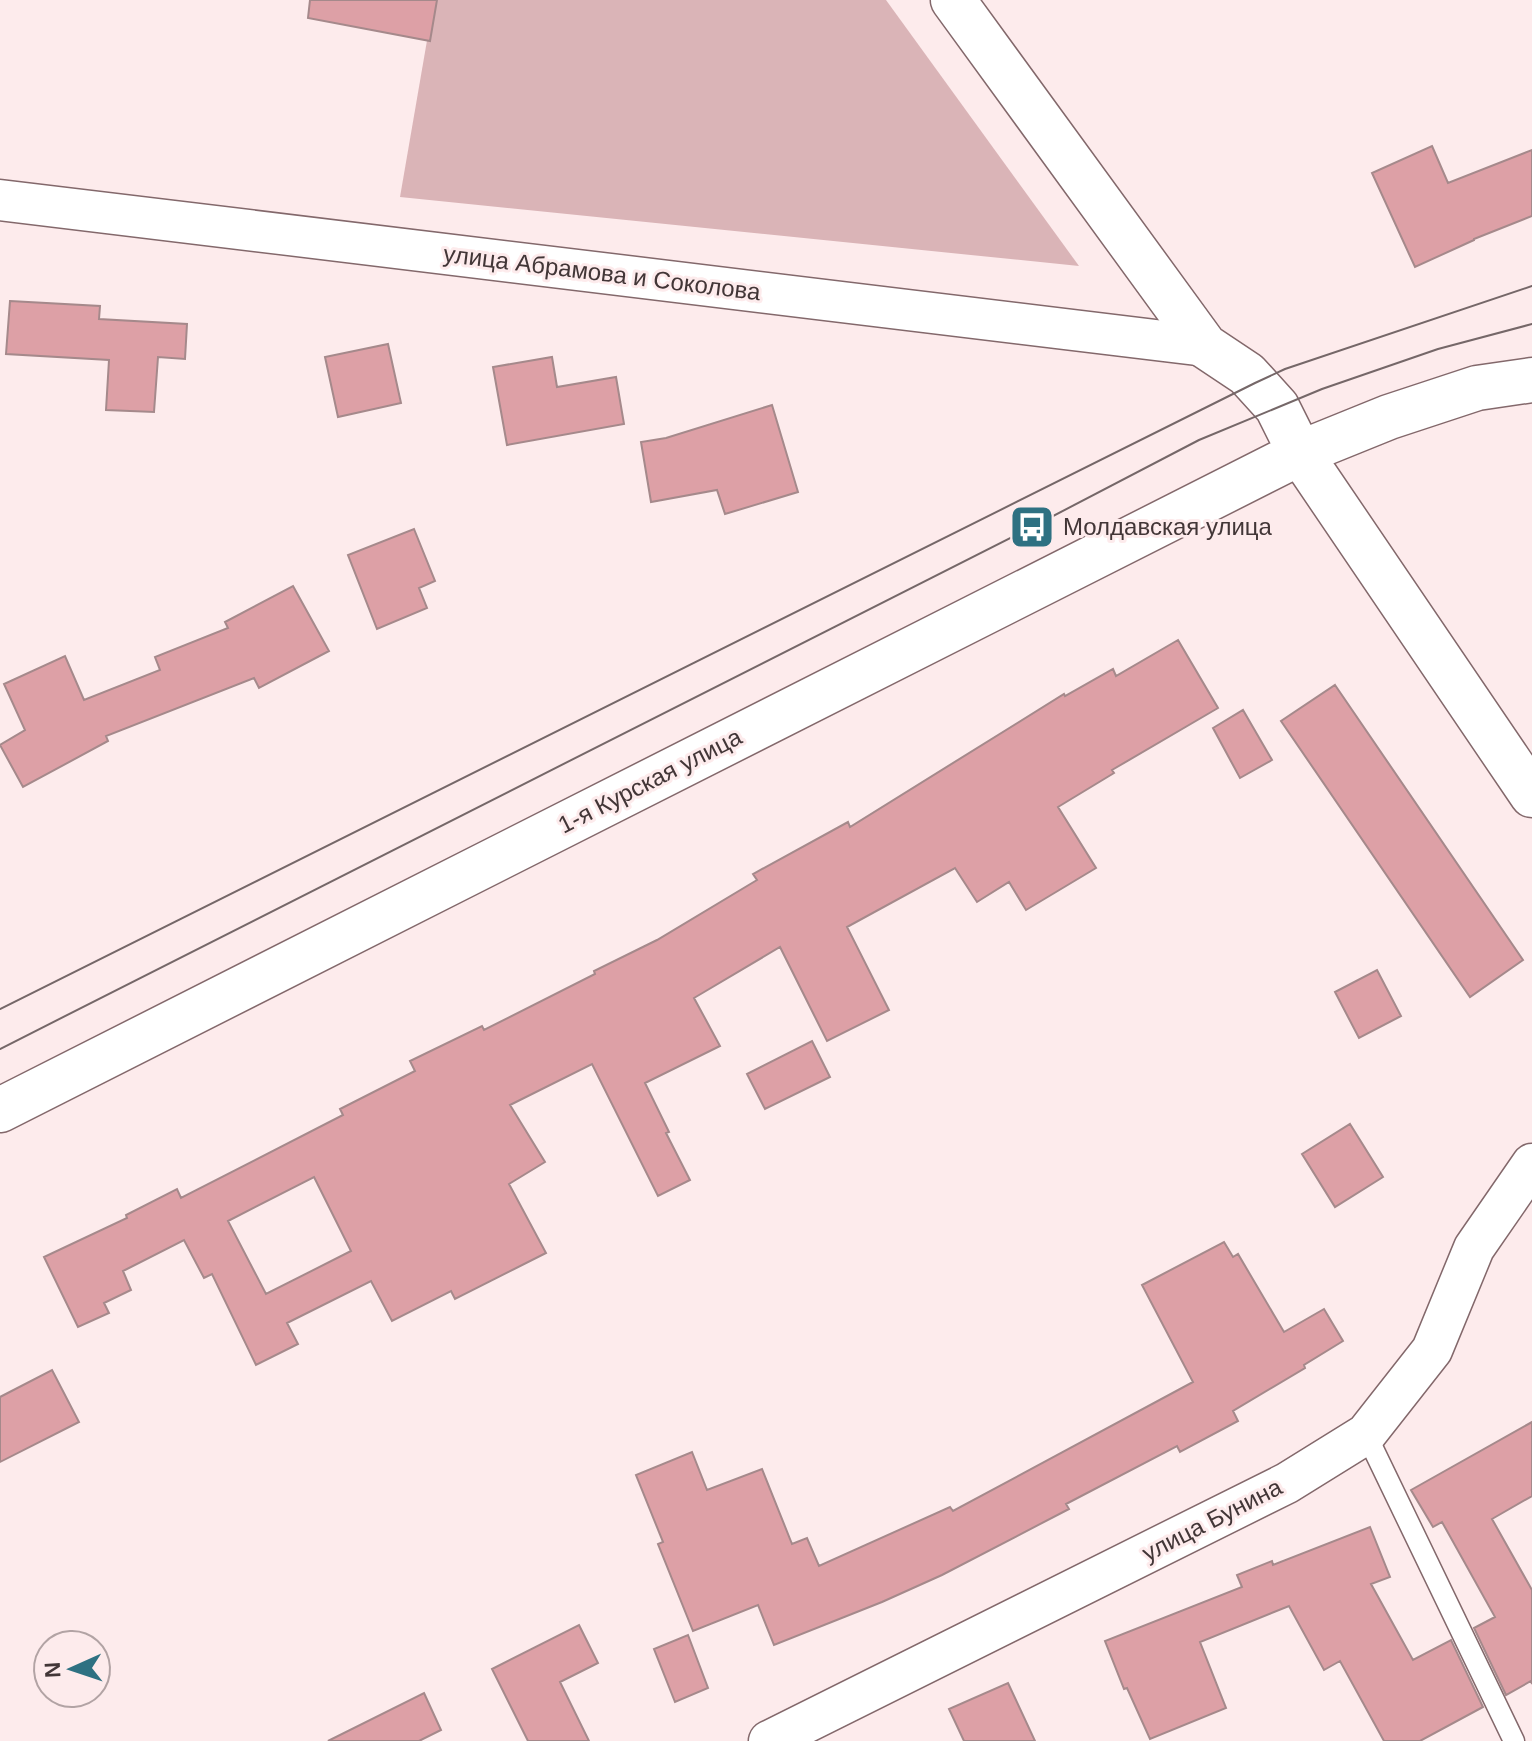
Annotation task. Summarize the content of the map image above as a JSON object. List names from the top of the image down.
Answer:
{
  "streets": {
    "street": ["улица Абрамова и Соколова", "1-я Курская улица", "улица Бунина"]
  },
  "places": {
    "bus stop": ["Молдавская улица"]
  },
  "north": "left"
}
